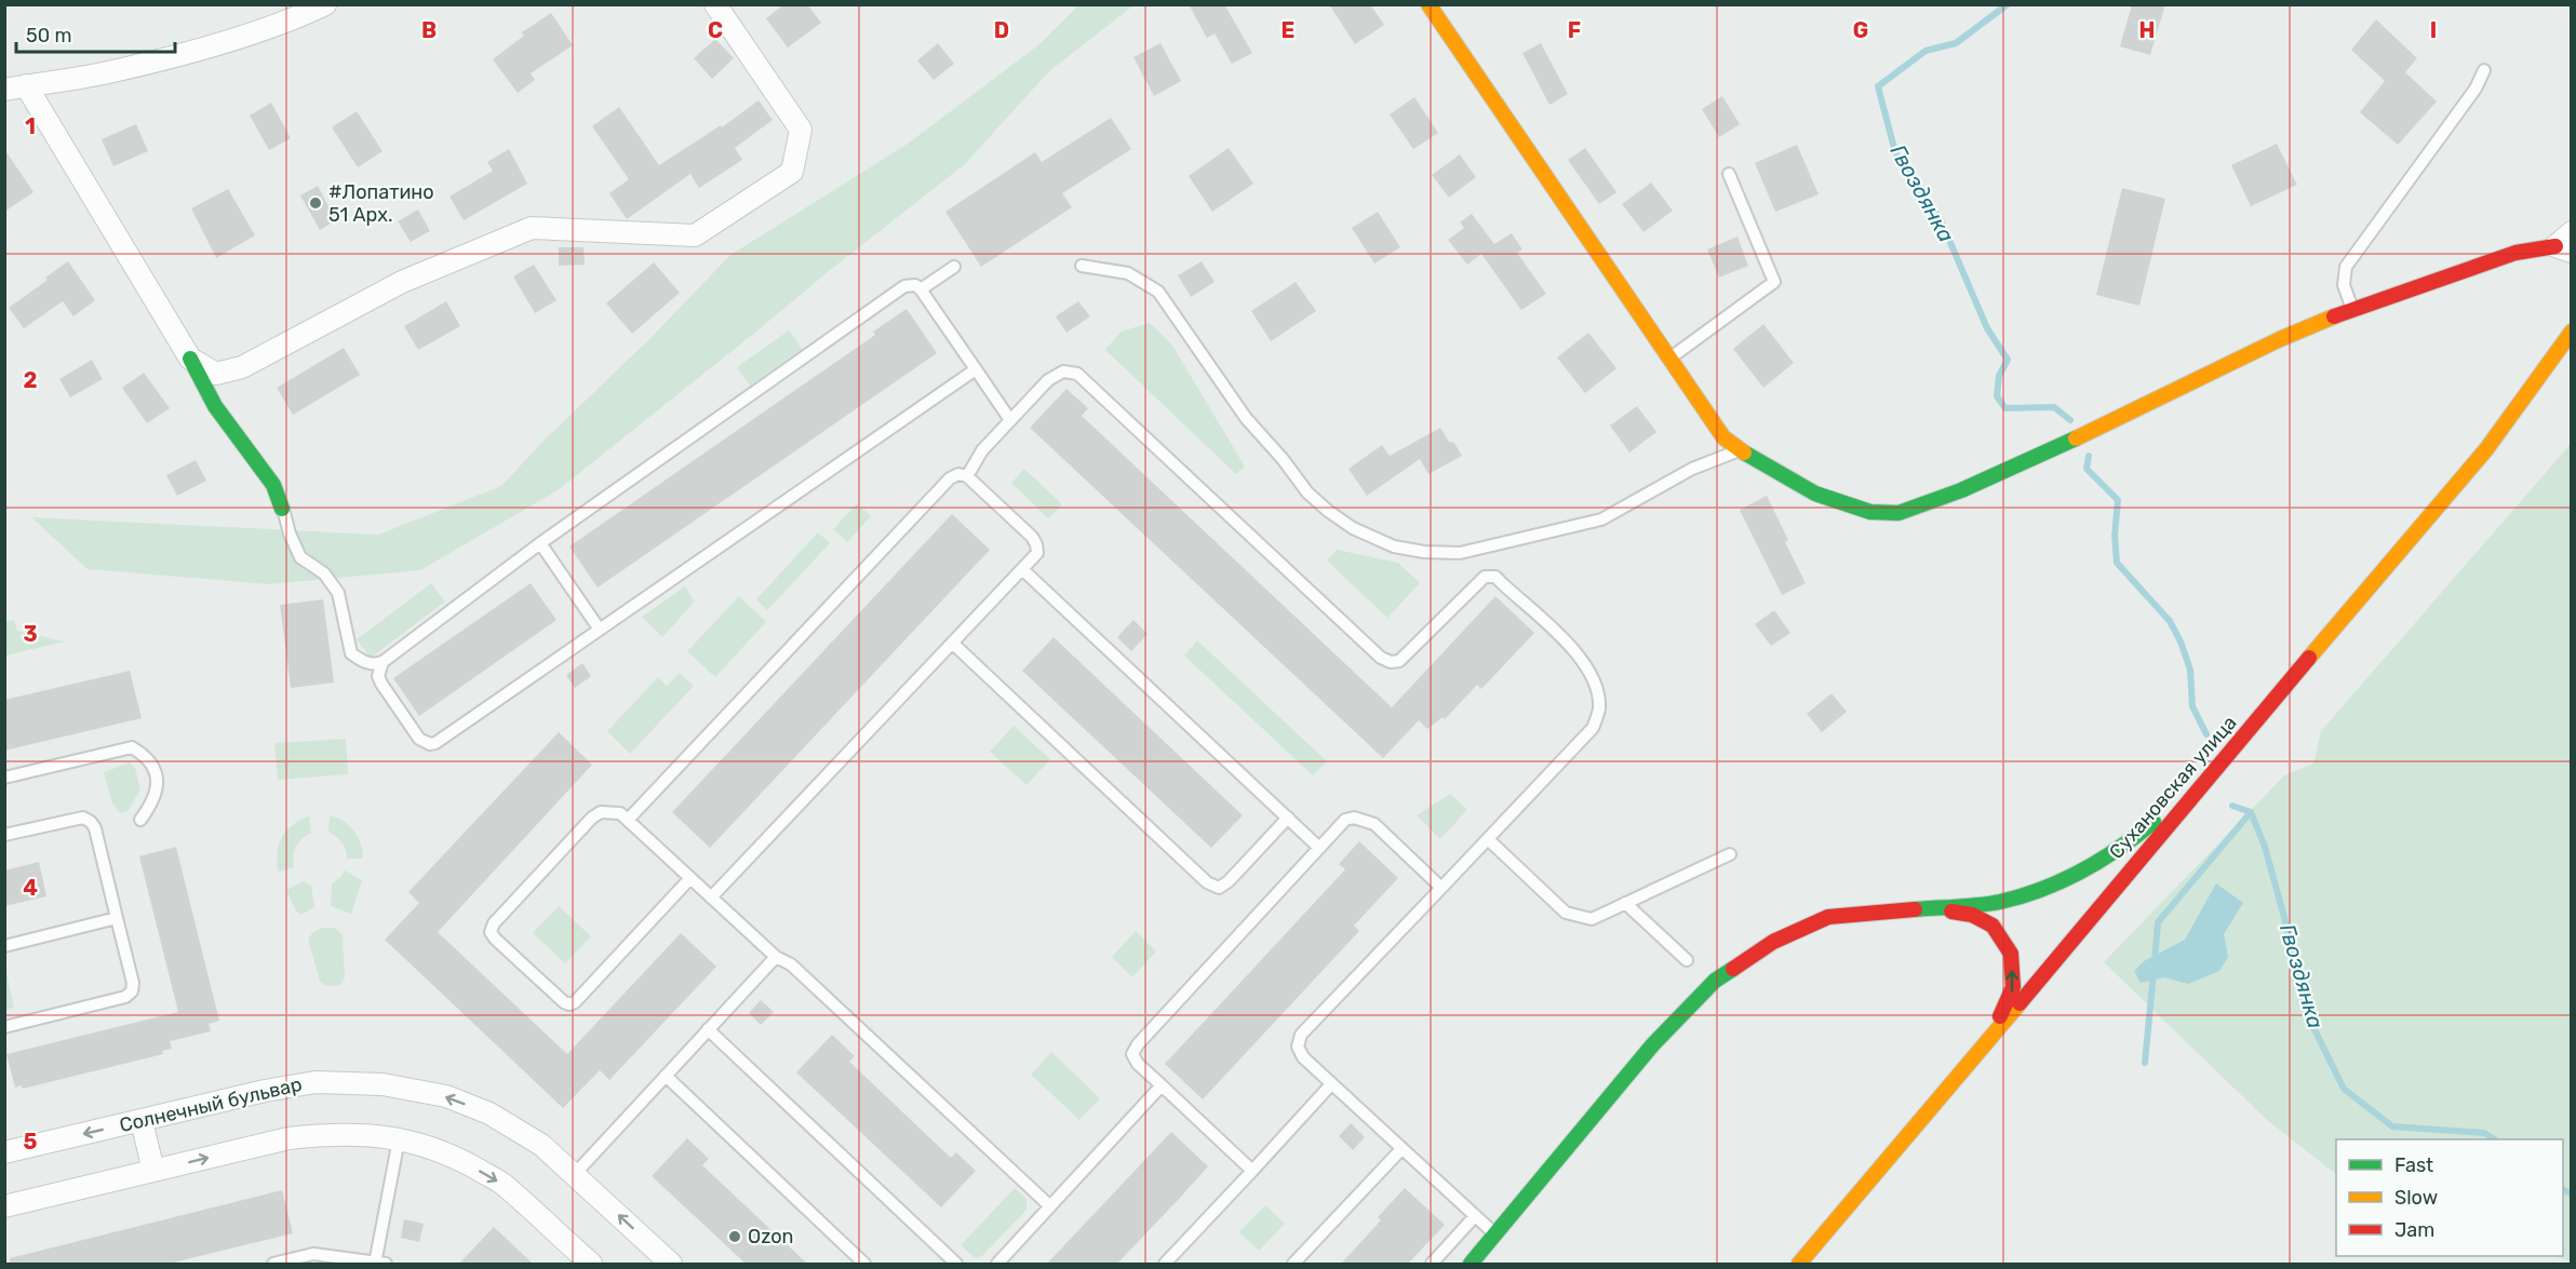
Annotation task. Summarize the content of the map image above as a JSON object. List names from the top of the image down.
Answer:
{
  "streets": {
    "street": ["Сухановская улица", "Солнечный бульвар"]
  },
  "water": ["Гвоздянка"],
  "places": ["#Лопатино 51 Арх.", "Ozon"],
  "legend": ["Fast", "Slow", "Jam"],
  "scale_bar": "50 m",
  "grid": {
    "columns": [
      "B",
      "C",
      "D",
      "E",
      "F",
      "G",
      "H",
      "I"
    ],
    "rows": [
      "1",
      "2",
      "3",
      "4",
      "5"
    ]
  }
}
